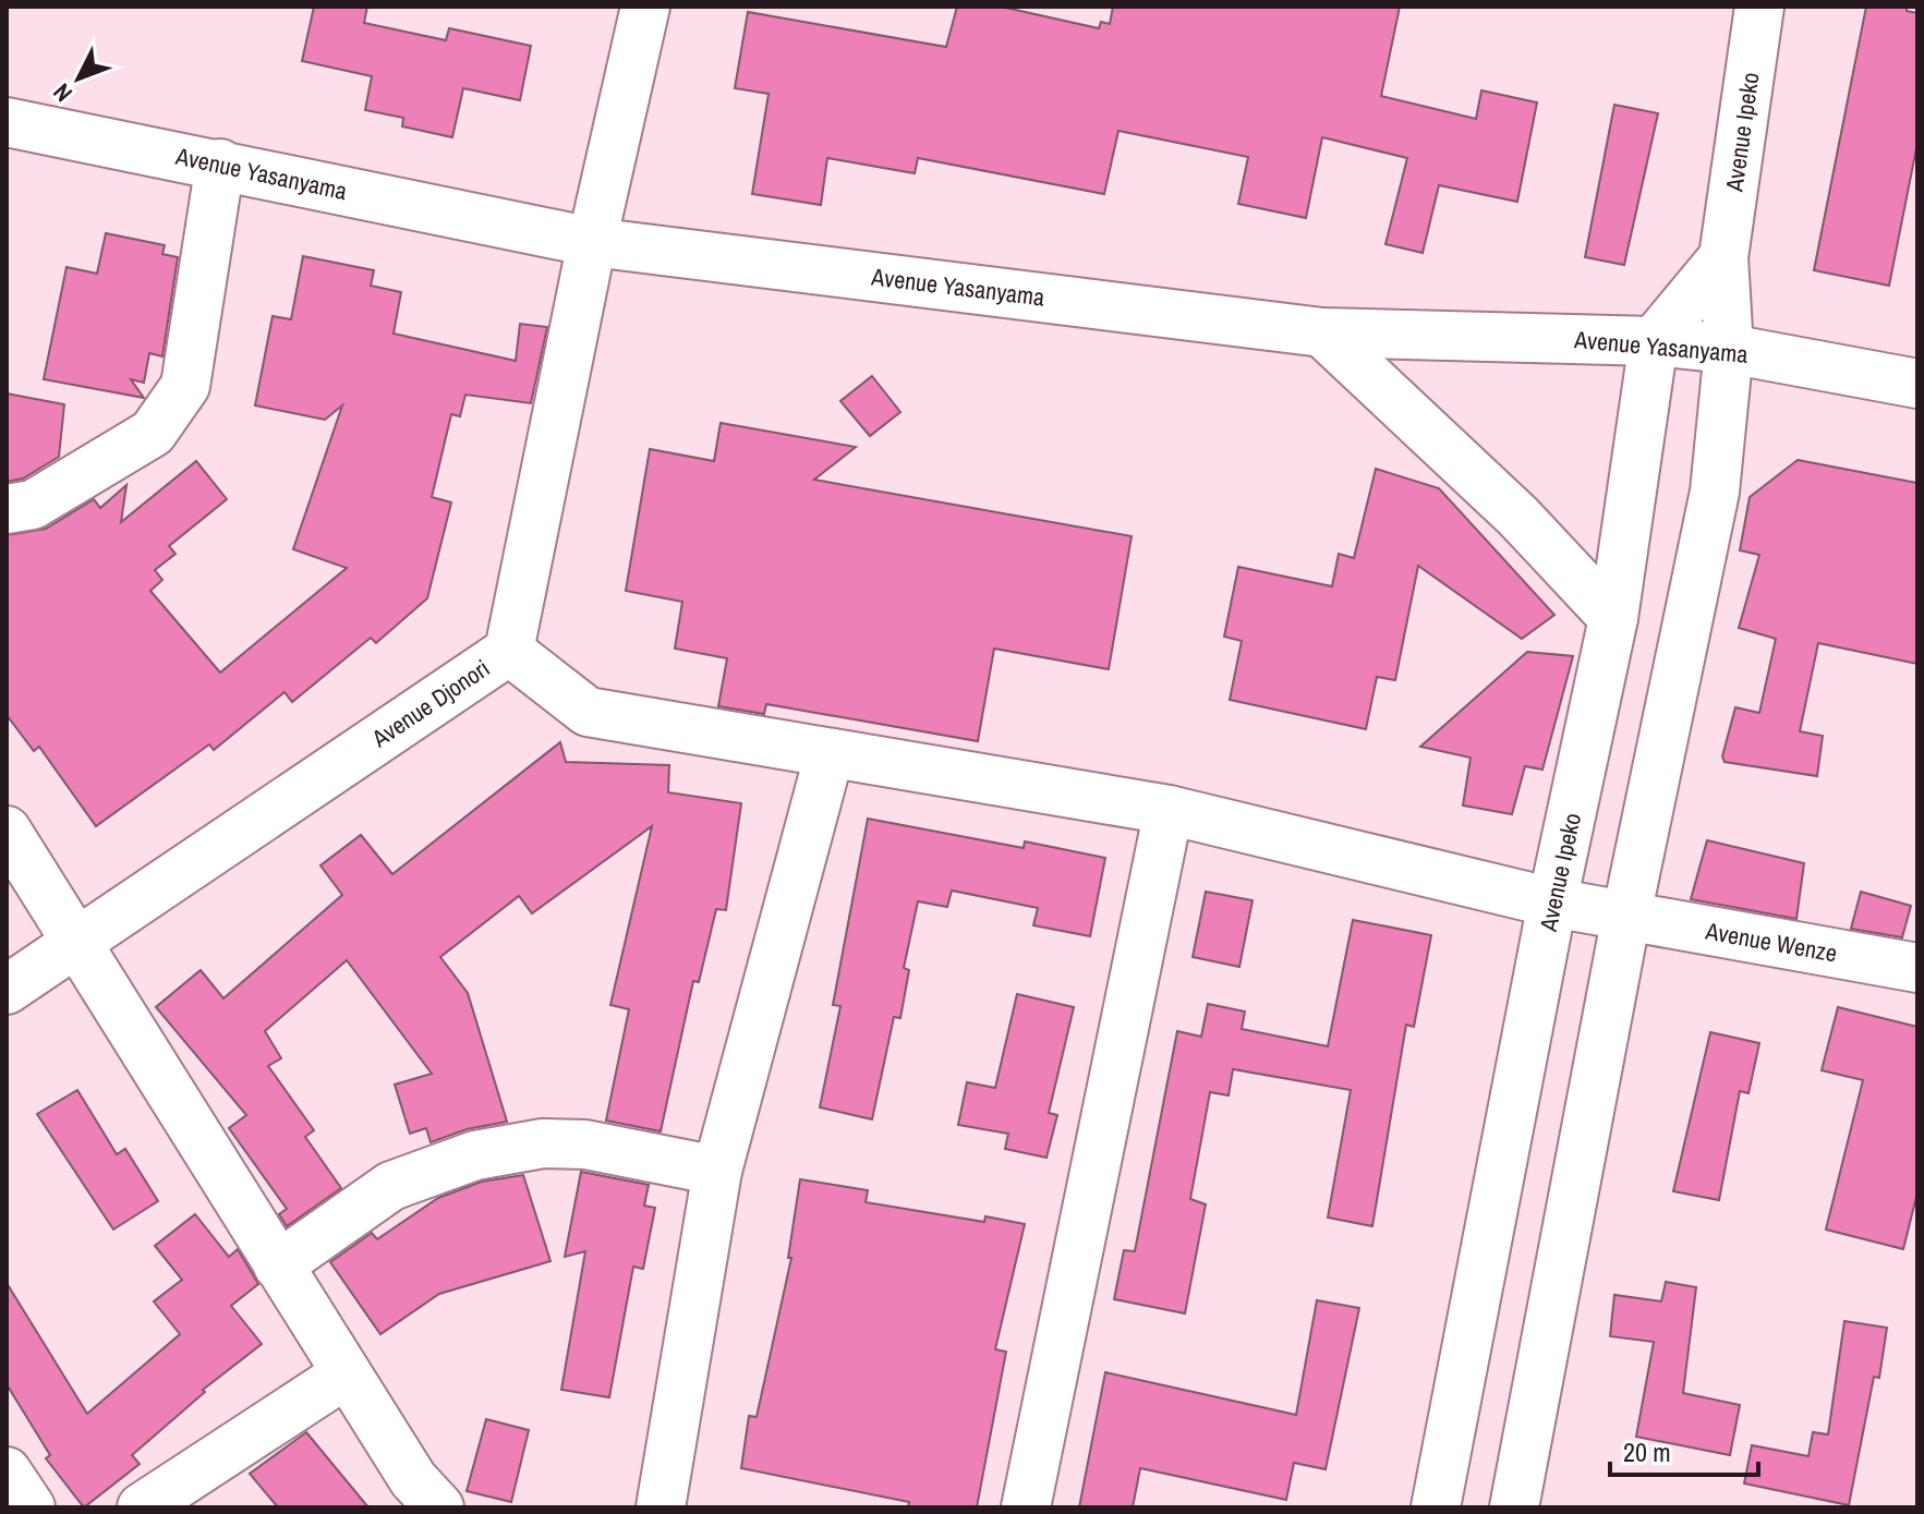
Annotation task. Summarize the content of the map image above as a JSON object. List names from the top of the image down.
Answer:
{
  "streets": {
    "street": [
      "Avenue Ipeko",
      "Avenue Yasanyama",
      "Avenue Djonori",
      "Avenue Wenze"
    ]
  },
  "crossings": [
    ["Avenue Ipeko", "Avenue Yasanyama"],
    ["Avenue Ipeko", "Avenue Wenze"],
    ["Avenue Yasanyama", "Avenue Djonori"],
    ["Avenue Djonori", "Avenue Wenze"]
  ],
  "scale_bar": "20 m",
  "north": "bottom left"
}
